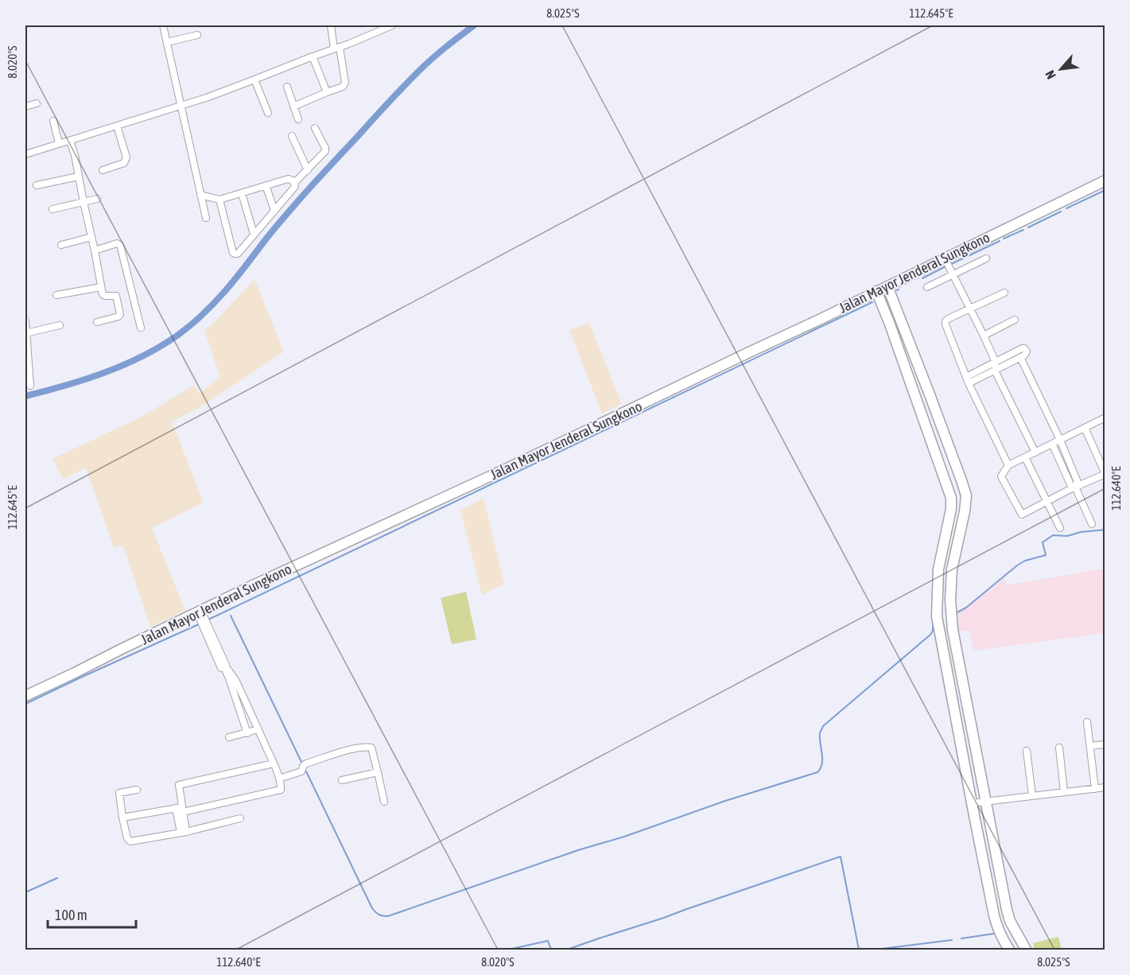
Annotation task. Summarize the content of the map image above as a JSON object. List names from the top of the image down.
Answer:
{
  "streets": {
    "main road": ["Jalan Mayor Jenderal Sungkono"]
  },
  "scale_bar": "100 m",
  "north": "bottom left",
  "coordinates": [
    "8.025°S",
    "112.645°E",
    "8.020°S",
    "112.640°E"
  ]
}
